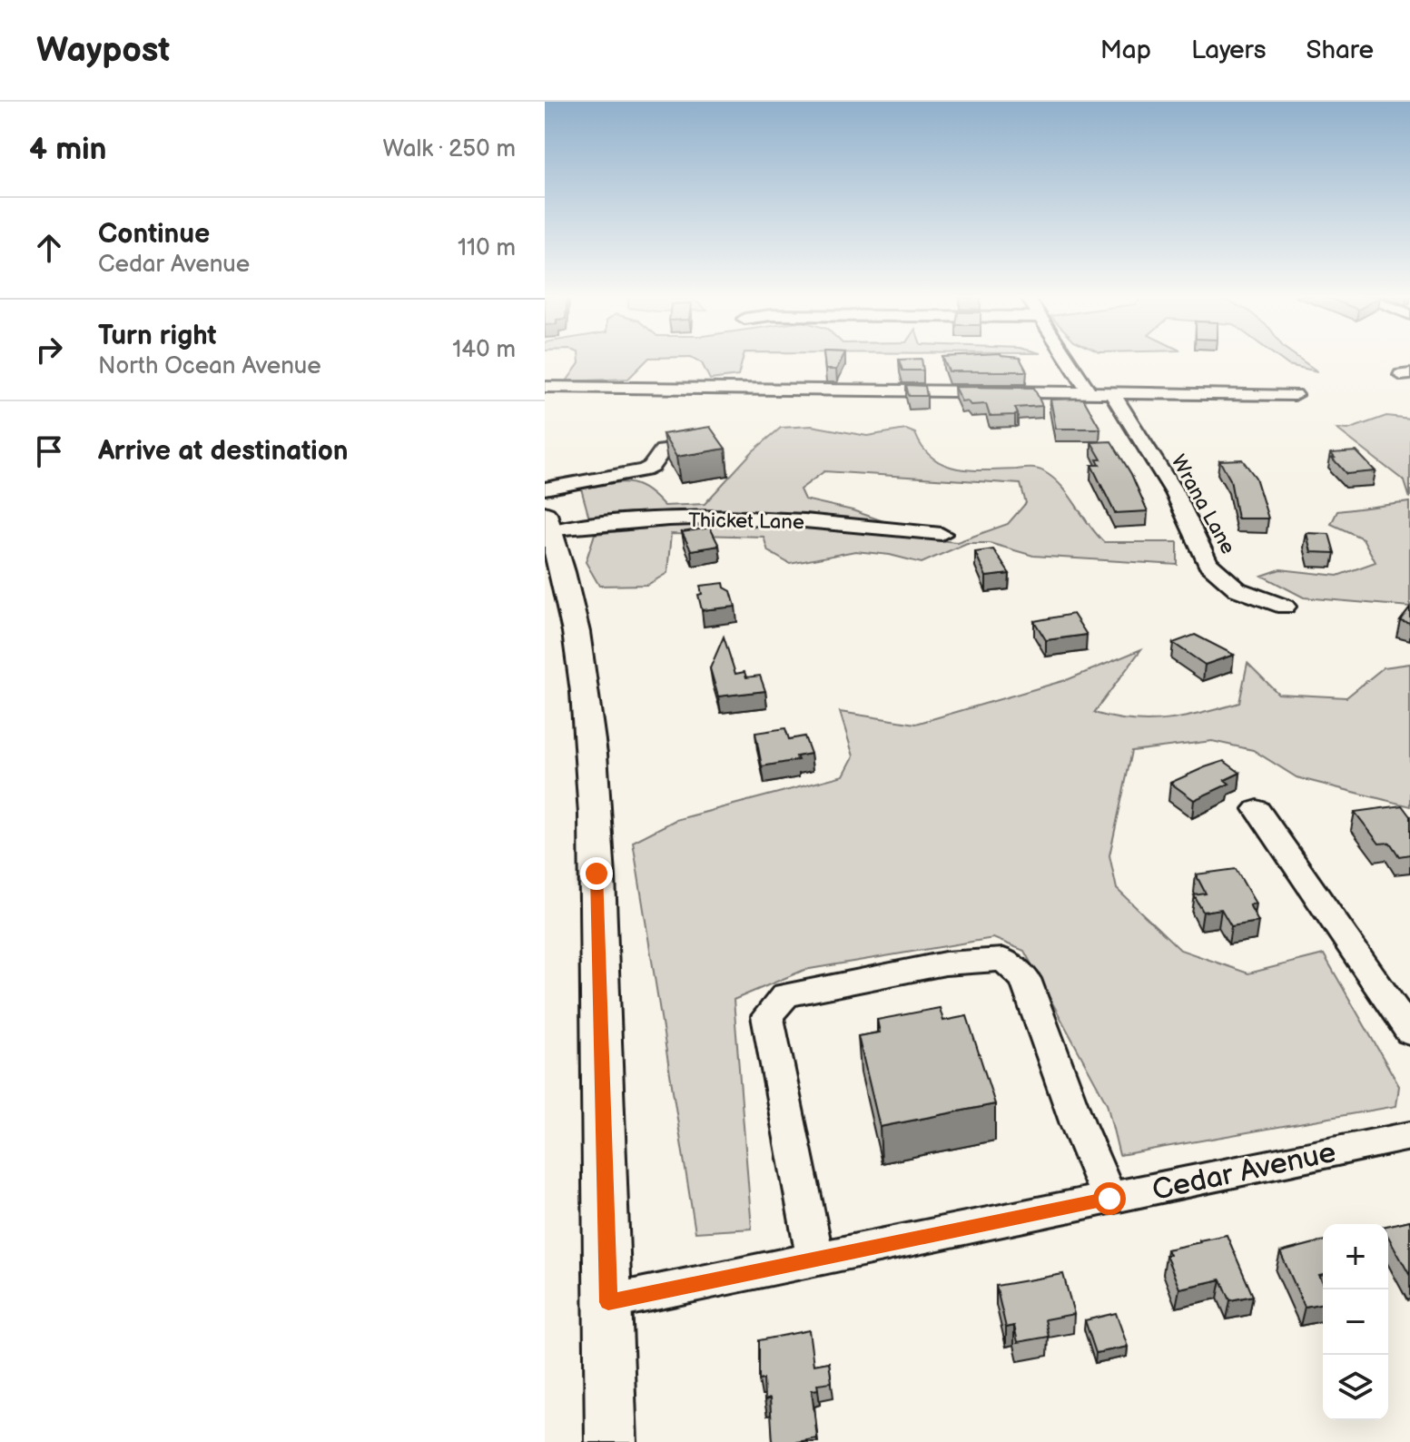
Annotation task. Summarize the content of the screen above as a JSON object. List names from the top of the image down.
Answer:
{
  "streets": {
    "street": ["Wrana Lane", "Thicket Lane", "Cedar Avenue"]
  },
  "page": {
    "header": "Waypost",
    "nav": ["Map", "Layers", "Share"],
    "heading": ["4 min", "Walk · 250 m"],
    "list": [
      ["Continue", "Cedar Avenue", "110 m"],
      ["Turn right", "North Ocean Avenue", "140 m"],
      "Arrive at destination"
    ],
    "map_buttons": ["+", "−"]
  }
}
